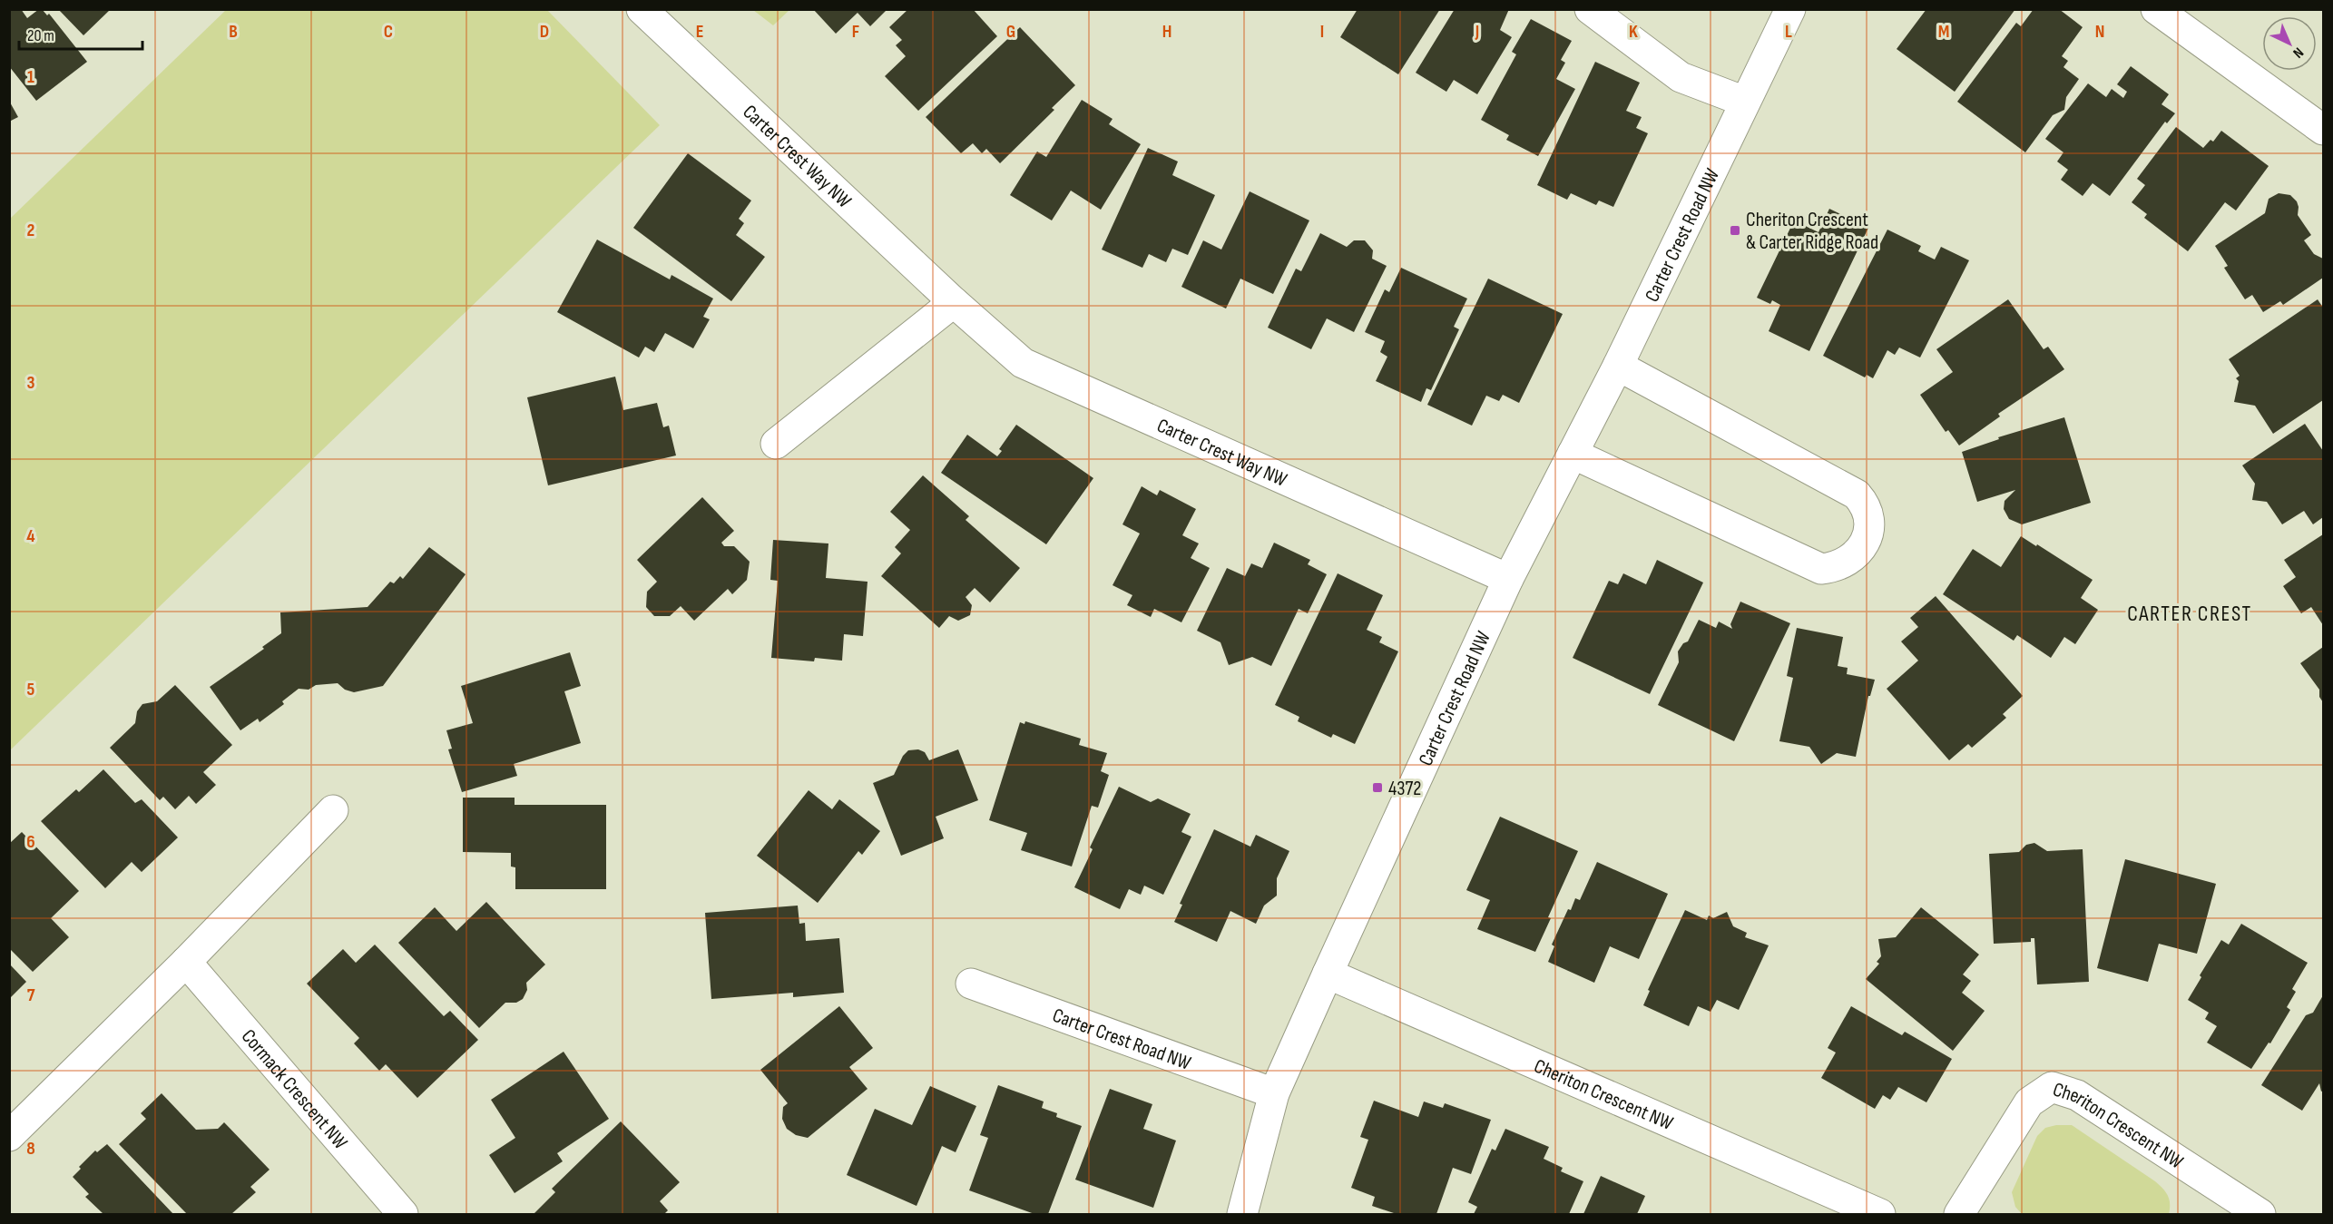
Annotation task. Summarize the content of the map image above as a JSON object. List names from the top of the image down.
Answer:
{
  "streets": {
    "street": [
      "Carter Crest Way NW",
      "Carter Crest Road NW",
      "Cormack Crescent NW",
      "Cheriton Crescent NW"
    ]
  },
  "crossings": [
    ["Carter Crest Way NW", "Carter Crest Road NW"],
    ["Carter Crest Road NW", "Cheriton Crescent NW"]
  ],
  "districts": ["CARTER CREST"],
  "places": {
    "transit": ["Cheriton Crescent & Carter Ridge Road", "4372"]
  },
  "scale_bar": "20 m",
  "north": "bottom right",
  "grid": {
    "columns": [
      "B",
      "C",
      "D",
      "E",
      "F",
      "G",
      "H",
      "I",
      "J",
      "K",
      "L",
      "M",
      "N"
    ],
    "rows": [
      "1",
      "2",
      "3",
      "4",
      "5",
      "6",
      "7",
      "8"
    ]
  }
}
